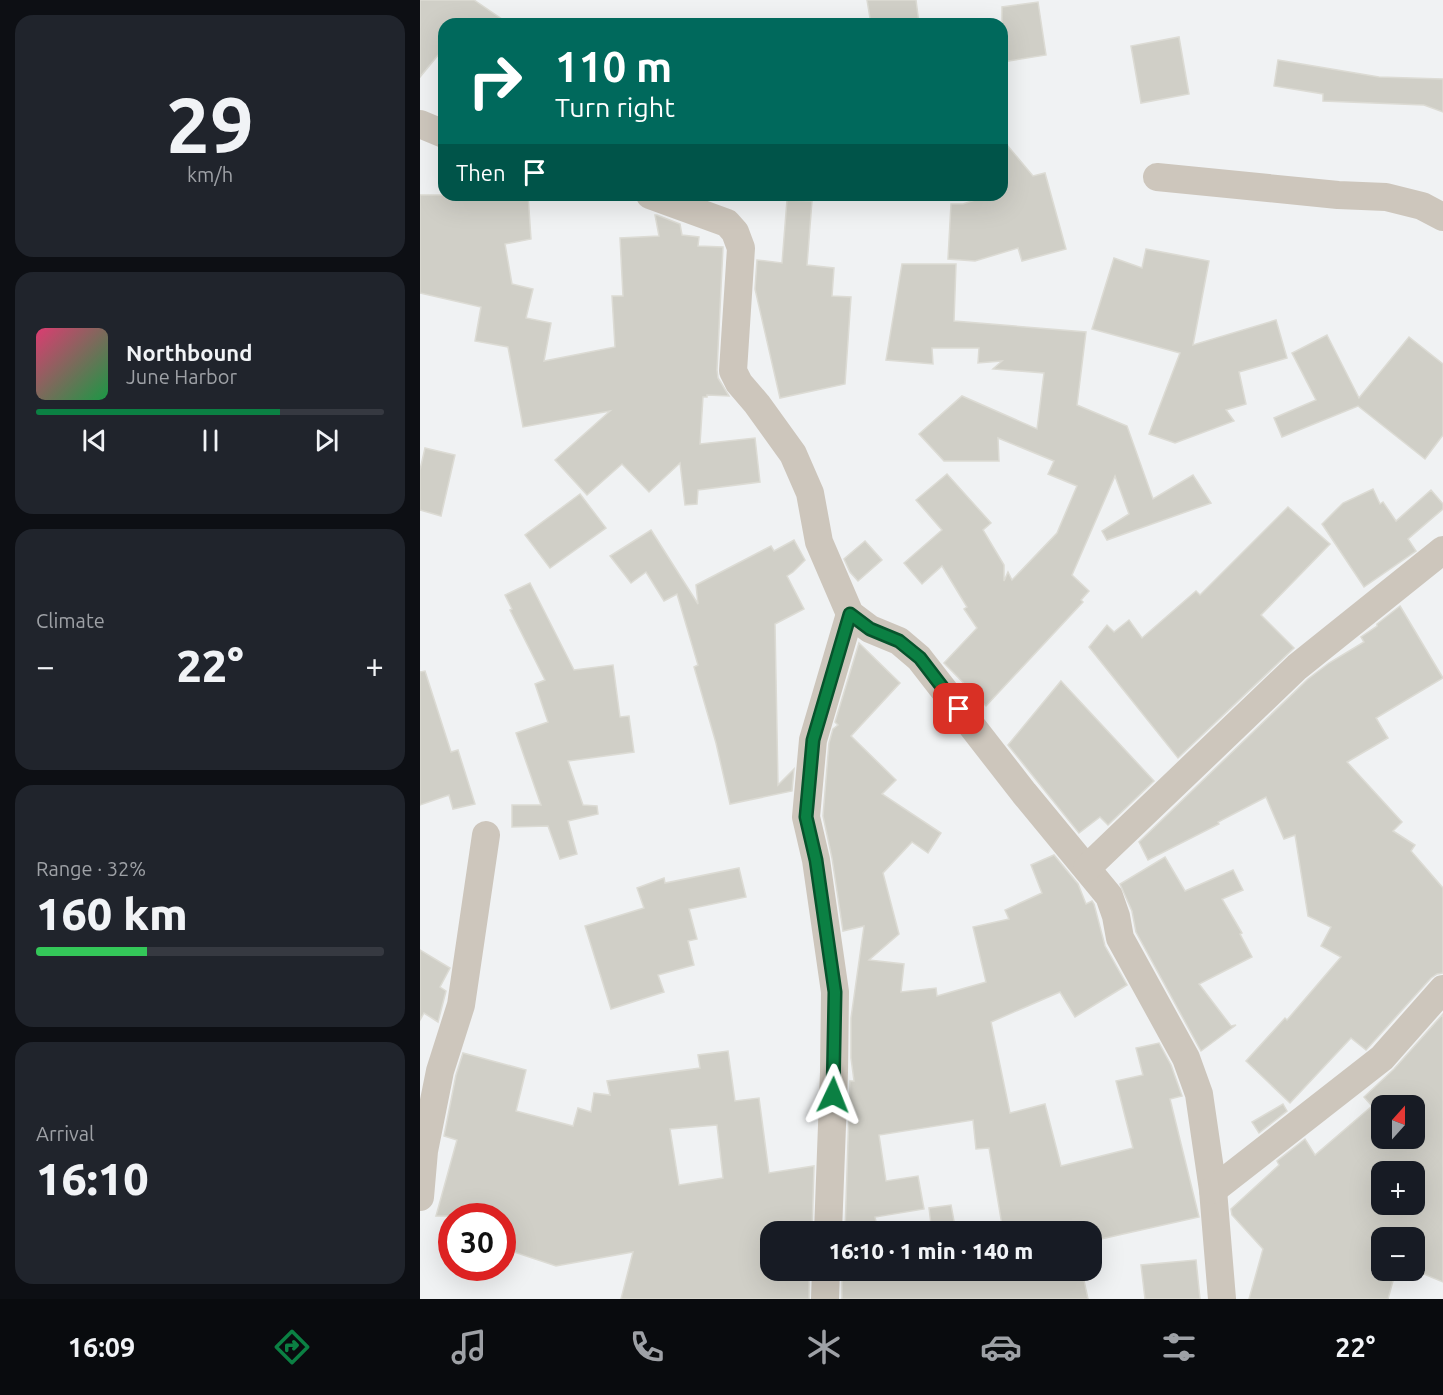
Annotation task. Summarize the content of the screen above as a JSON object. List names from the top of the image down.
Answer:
{
  "north": "top",
  "page": {
    "tile": [
      ["29", "km/h"],
      "Climate",
      ["Range · 32%", "160 km"],
      ["Arrival", "16:10"]
    ],
    "turn": ["110 m", "Turn right"],
    "then": "Then",
    "song": ["Northbound", "June Harbor"],
    "heat": ["−", "22°", "+"],
    "map_buttons": ["+", "−"],
    "limit": "30",
    "trip": "16:10 · 1 min · 140 m",
    "tabs": ["16:09", "22°"]
  }
}
